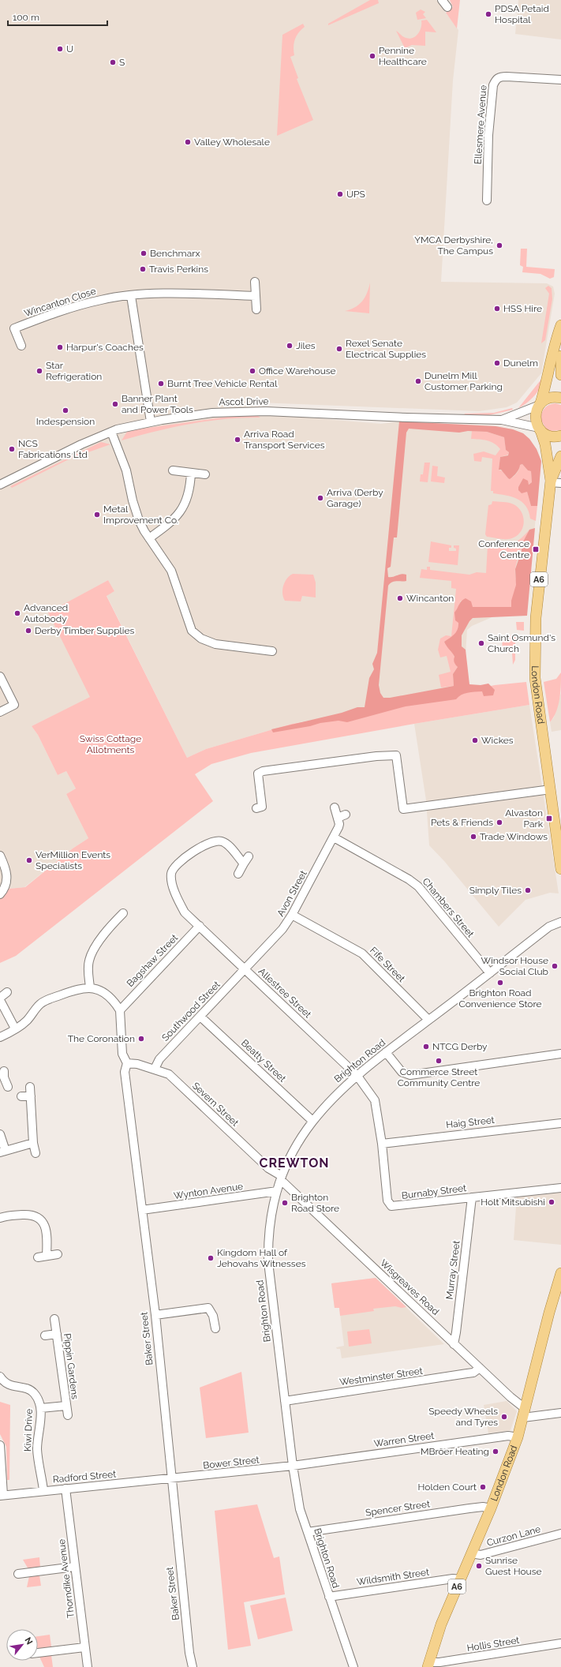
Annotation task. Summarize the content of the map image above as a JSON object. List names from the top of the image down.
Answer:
{
  "streets": {
    "main road": ["A6", "London Road"],
    "street": [
      "Ellesmere Avenue",
      "Wincanton Close",
      "Ascot Drive",
      "Avon Street",
      "Chambers Street",
      "Bagshaw Street",
      "Fife Street",
      "Allestree Street",
      "Southwood Street",
      "Beatty Street",
      "Brighton Road",
      "Severn Street",
      "Haig Street",
      "Wynton Avenue",
      "Burnaby Street",
      "Murray Street",
      "Wisgreaves Road",
      "Baker Street",
      "Pippin Gardens",
      "Westminster Street",
      "Kiwi Drive",
      "Warren Street",
      "Bower Street",
      "Radford Street",
      "Spencer Street",
      "Curzon Lane",
      "Wildsmith Street",
      "Thorndike Avenue",
      "Hollis Street"
    ]
  },
  "crossings": [
    ["Ascot Drive", "London Road"],
    ["London Road", "Wisgreaves Road"],
    ["London Road", "Warren Street"],
    ["London Road", "Spencer Street"],
    ["London Road", "Curzon Lane"],
    ["London Road", "Wildsmith Street"],
    ["London Road", "Hollis Street"],
    ["Avon Street", "Chambers Street"],
    ["Avon Street", "Fife Street"],
    ["Avon Street", "Allestree Street"],
    ["Avon Street", "Southwood Street"],
    ["Chambers Street", "Brighton Road"],
    ["Bagshaw Street", "Allestree Street"],
    ["Bagshaw Street", "Baker Street"],
    ["Fife Street", "Brighton Road"],
    ["Allestree Street", "Southwood Street"],
    ["Allestree Street", "Brighton Road"],
    ["Allestree Street", "Burnaby Street"],
    ["Southwood Street", "Beatty Street"],
    ["Southwood Street", "Severn Street"],
    ["Beatty Street", "Brighton Road"],
    ["Brighton Road", "Severn Street"],
    ["Brighton Road", "Wynton Avenue"],
    ["Brighton Road", "Burnaby Street"],
    ["Brighton Road", "Wisgreaves Road"],
    ["Brighton Road", "Westminster Street"],
    ["Brighton Road", "Warren Street"],
    ["Brighton Road", "Bower Street"],
    ["Brighton Road", "Spencer Street"],
    ["Brighton Road", "Wildsmith Street"],
    ["Severn Street", "Wisgreaves Road"],
    ["Severn Street", "Baker Street"],
    ["Haig Street", "Burnaby Street"],
    ["Wynton Avenue", "Baker Street"],
    ["Burnaby Street", "Murray Street"],
    ["Murray Street", "Wisgreaves Road"],
    ["Wisgreaves Road", "Westminster Street"],
    ["Baker Street", "Bower Street"],
    ["Baker Street", "Radford Street"],
    ["Kiwi Drive", "Radford Street"],
    ["Warren Street", "Bower Street"],
    ["Bower Street", "Radford Street"],
    ["Radford Street", "Thorndike Avenue"]
  ],
  "districts": ["CREWTON"],
  "parks": ["Swiss Cottage Allotments"],
  "places": {
    "other": [
      "PDSA Petaid Hospital",
      "U",
      "Pennine Healthcare",
      "S",
      "Valley Wholesale",
      "UPS",
      "YMCA Derbyshire, The Campus",
      "Benchmarx",
      "Travis Perkins",
      "HSS Hire",
      "Jiles",
      "Harpur's Coaches",
      "Rexel Senate Electrical Supplies",
      "Dunelm",
      "Star Refrigeration",
      "Office Warehouse",
      "Dunelm Mill Customer Parking",
      "Burnt Tree Vehicle Rental",
      "Banner Plant and Power Tools",
      "Indespension",
      "Arriva Road Transport Services",
      "NCS Fabrications Ltd",
      "Arriva (Derby Garage)",
      "Metal Improvement Co.",
      "Wincanton",
      "Advanced Autobody",
      "Derby Timber Supplies",
      "Saint Osmund's Church",
      "Wickes",
      "Pets & Friends",
      "Trade Windows",
      "VerMillion Events Specialists",
      "Simply Tiles",
      "Windsor House Social Club",
      "Brighton Road Convenience Store",
      "The Coronation",
      "NTCG Derby",
      "Commerce Street Community Centre",
      "Holt Mitsubishi",
      "Brighton Road Store",
      "Kingdom Hall of Jehovahs Witnesses",
      "Speedy Wheels and Tyres",
      "MBröer Heating",
      "Holden Court",
      "Sunrise Guest House"
    ],
    "transit": ["Conference Centre", "Alvaston Park"]
  },
  "scale_bar": "100 m",
  "north": "top right"
}
